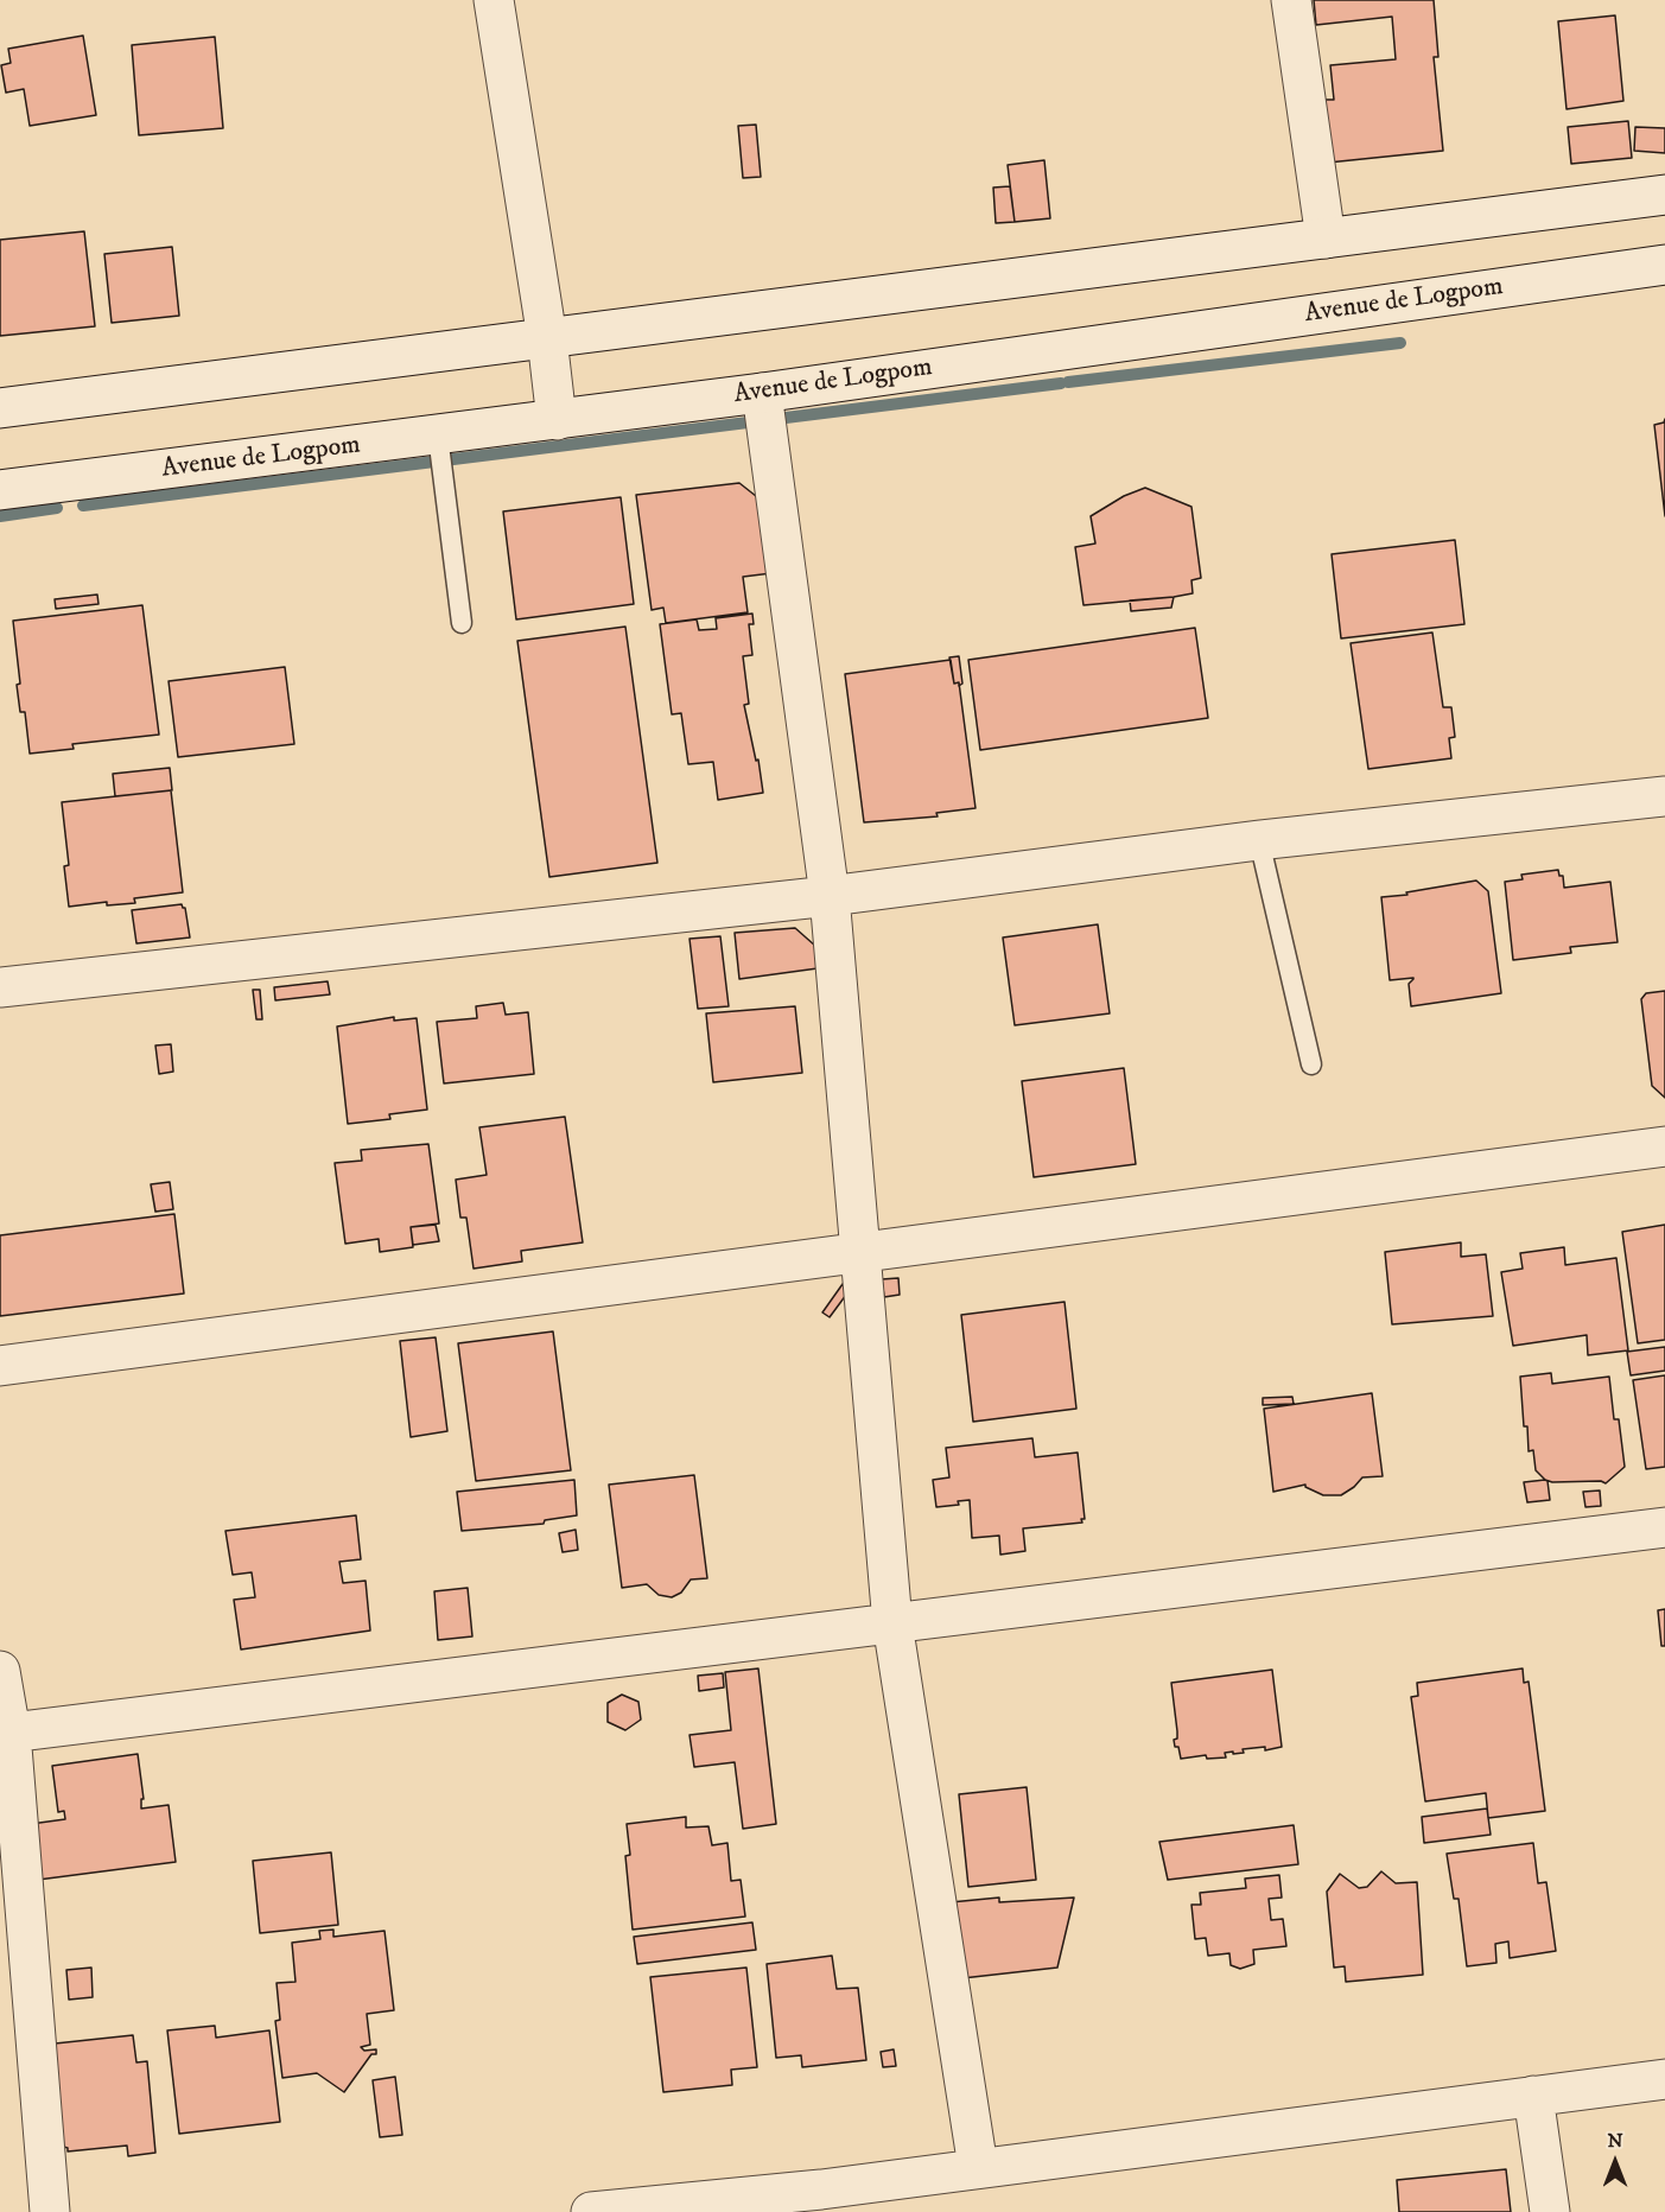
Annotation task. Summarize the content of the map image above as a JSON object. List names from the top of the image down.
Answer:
{
  "streets": {
    "street": ["Avenue de Logpom"]
  },
  "north": "top"
}
